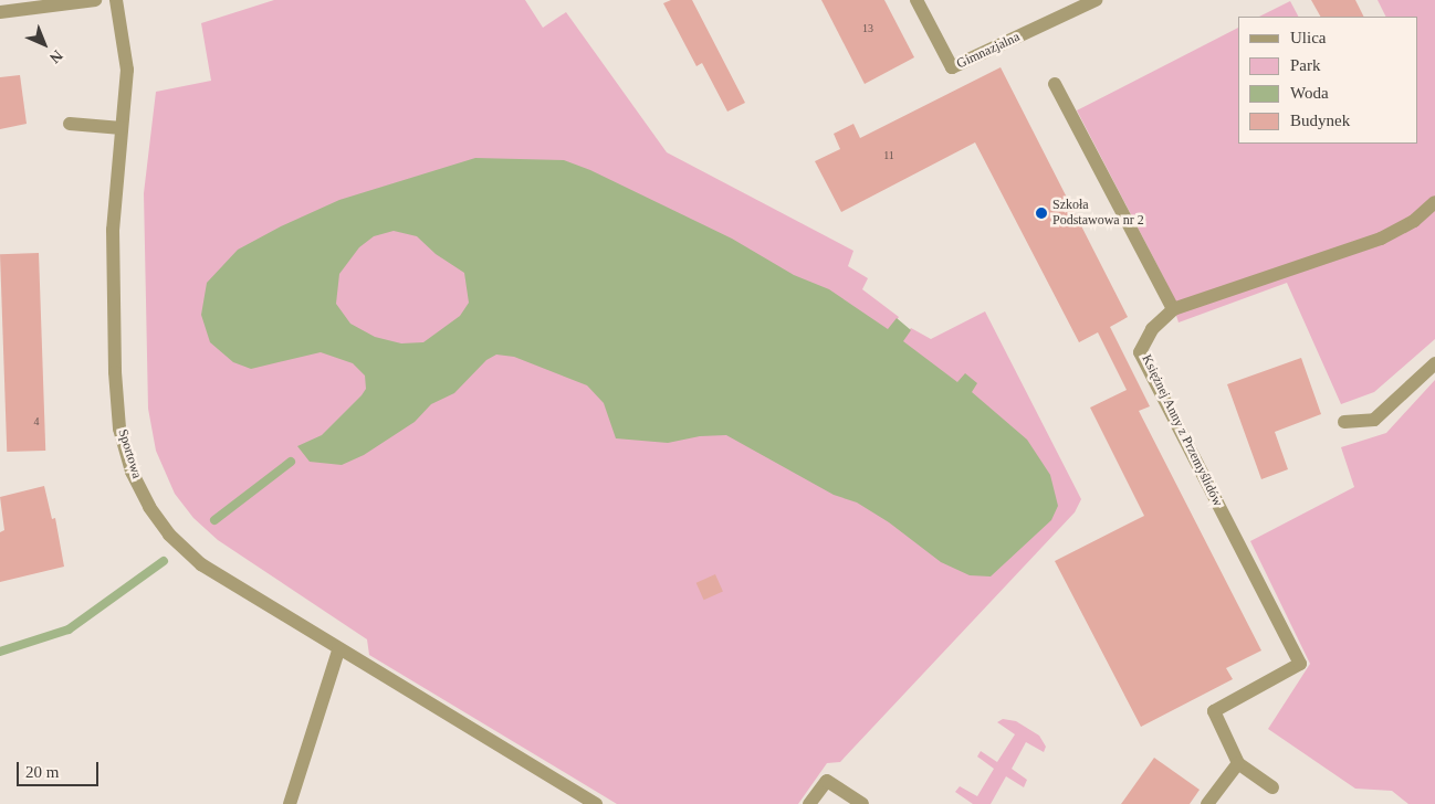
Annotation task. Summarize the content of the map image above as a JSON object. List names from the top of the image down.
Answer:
{
  "streets": {
    "street": ["Gimnazjalna", "Księżnej Anny z Przemyślidów", "Sportowa"]
  },
  "places": ["Szkoła Podstawowa nr 2"],
  "house_numbers": ["13", "11", "4"],
  "legend": [
    "Ulica",
    "Park",
    "Woda",
    "Budynek"
  ],
  "scale_bar": "20 m",
  "north": "bottom right"
}
